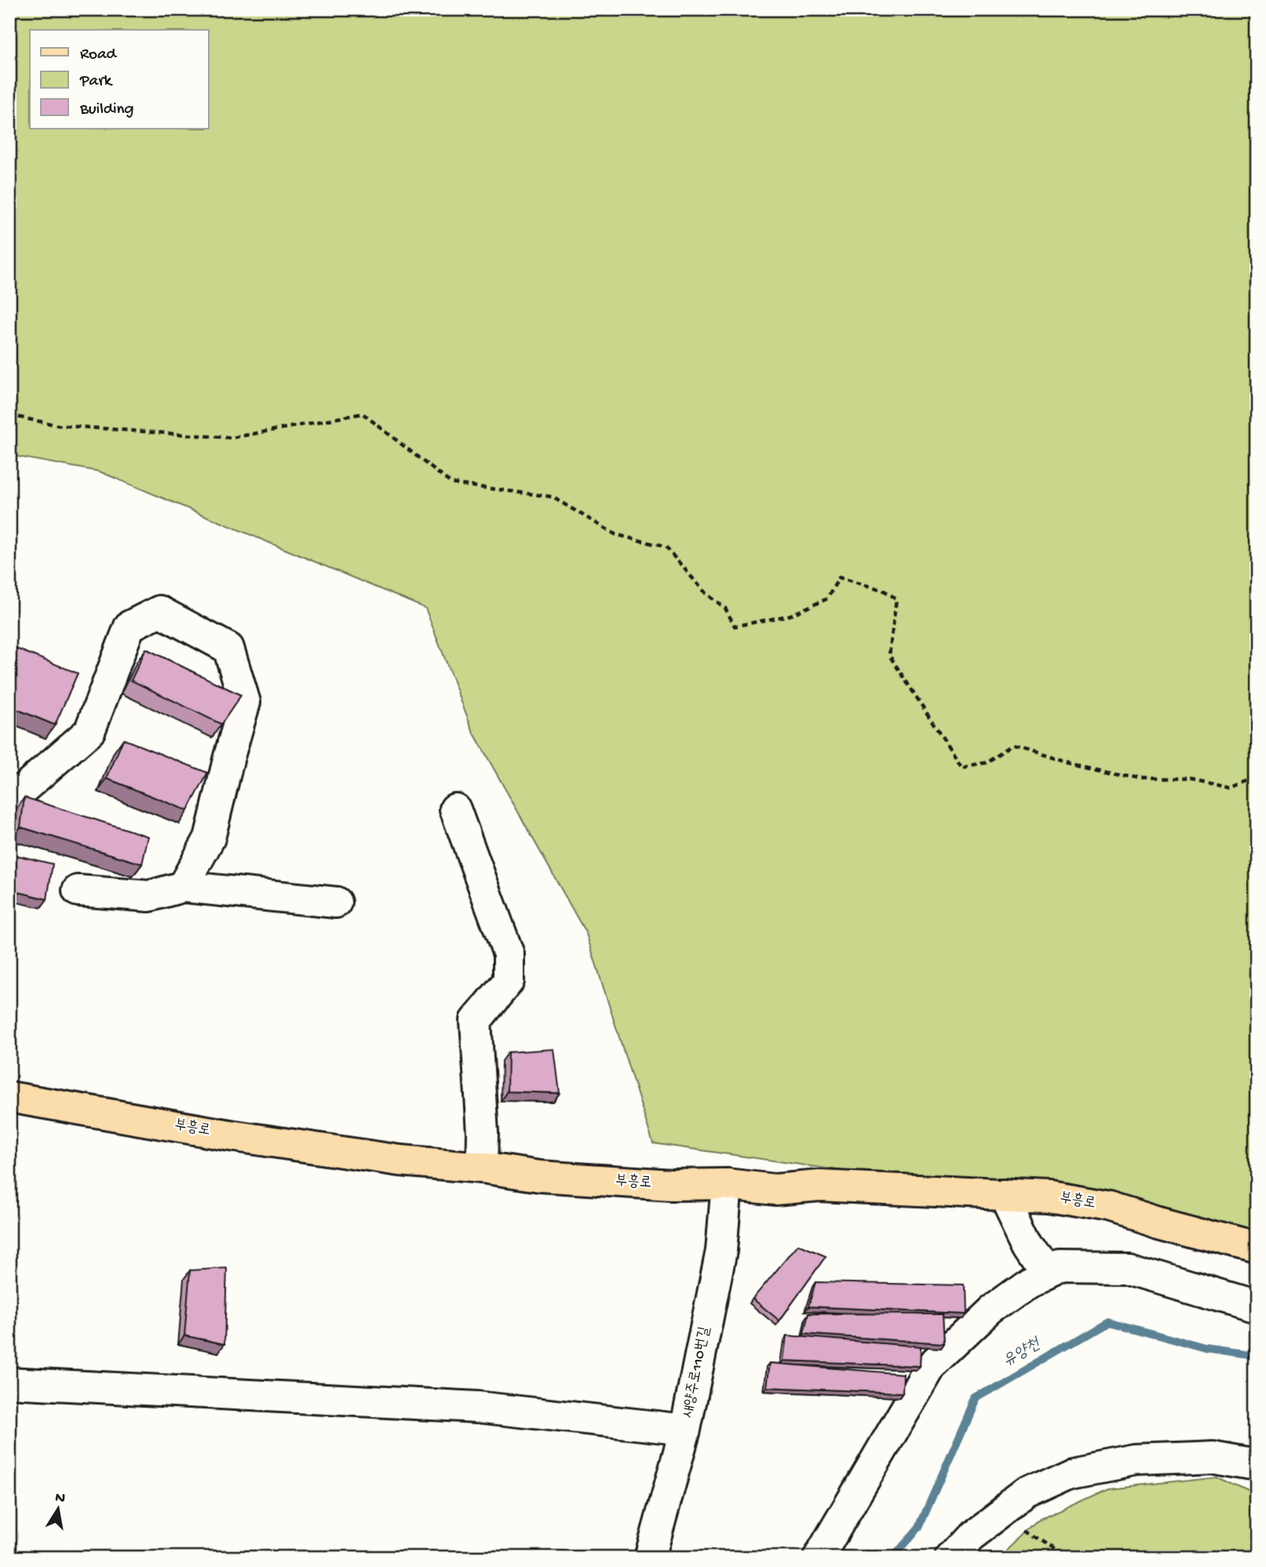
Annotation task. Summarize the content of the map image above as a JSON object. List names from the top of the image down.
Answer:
{
  "streets": {
    "main road": ["부흥로"],
    "street": ["새양주로110번길"]
  },
  "crossings": [
    ["부흥로", "새양주로110번길"]
  ],
  "water": ["유양천"],
  "legend": ["Road", "Park", "Building"],
  "north": "top"
}
